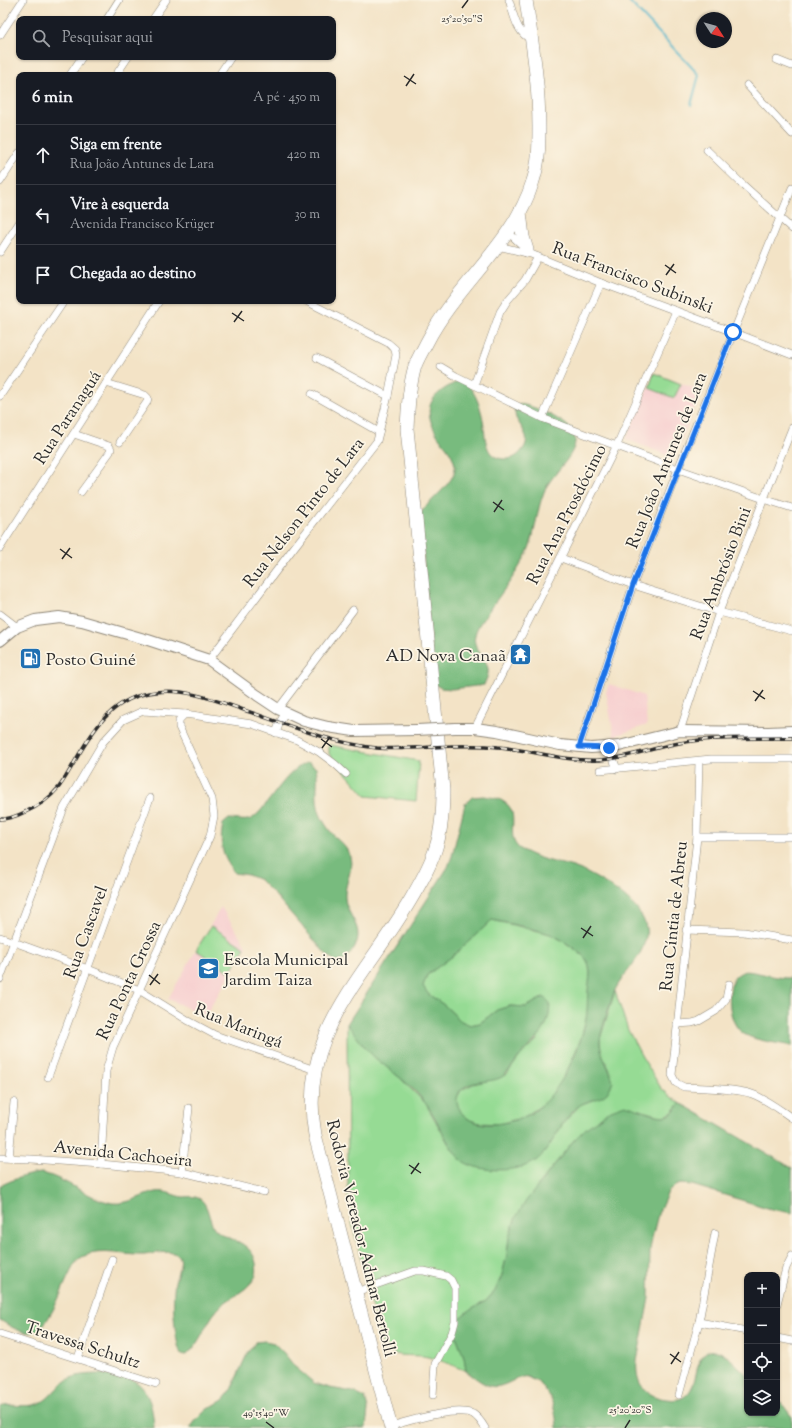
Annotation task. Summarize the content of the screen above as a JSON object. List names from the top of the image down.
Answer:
{
  "streets": {
    "highway": ["Rodovia Vereador Admar Bertolli"],
    "street": [
      "Rua Francisco Subinski",
      "Rua Paranaguá",
      "Rua João Antunes de Lara",
      "Rua Nelson Pinto de Lara",
      "Rua Ana Prosdócimo",
      "Rua Ambrósio Bini",
      "Rua Cíntia de Abreu",
      "Rua Cascavel",
      "Rua Ponta Grossa",
      "Rua Maringá",
      "Avenida Cachoeira",
      "Travessa Schultz"
    ]
  },
  "crossings": [
    ["Rua Francisco Subinski", "Rua João Antunes de Lara"],
    ["Rua Francisco Subinski", "Rua Ana Prosdócimo"],
    ["Rua Francisco Subinski", "Rodovia Vereador Admar Bertolli"],
    ["Rua Cascavel", "Rua Maringá"],
    ["Rua Ponta Grossa", "Rua Maringá"],
    ["Rua Ponta Grossa", "Avenida Cachoeira"],
    ["Rua Maringá", "Rodovia Vereador Admar Bertolli"]
  ],
  "places": {
    "temple": ["AD Nova Canaã"],
    "fuel station": ["Posto Guiné"],
    "school or university": ["Escola Municipal Jardim Taiza"]
  },
  "north": "bottom right",
  "page": {
    "search": "Pesquisar aqui",
    "heading": ["6 min", "A pé · 450 m"],
    "list": [
      ["Siga em frente", "Rua João Antunes de Lara", "420 m"],
      ["Vire à esquerda", "Avenida Francisco Krüger", "30 m"],
      "Chegada ao destino"
    ],
    "map_buttons": ["+", "−"]
  },
  "coordinates": ["25°20'50\"S", "25°20'20\"S", "49°15'40\"W"]
}
